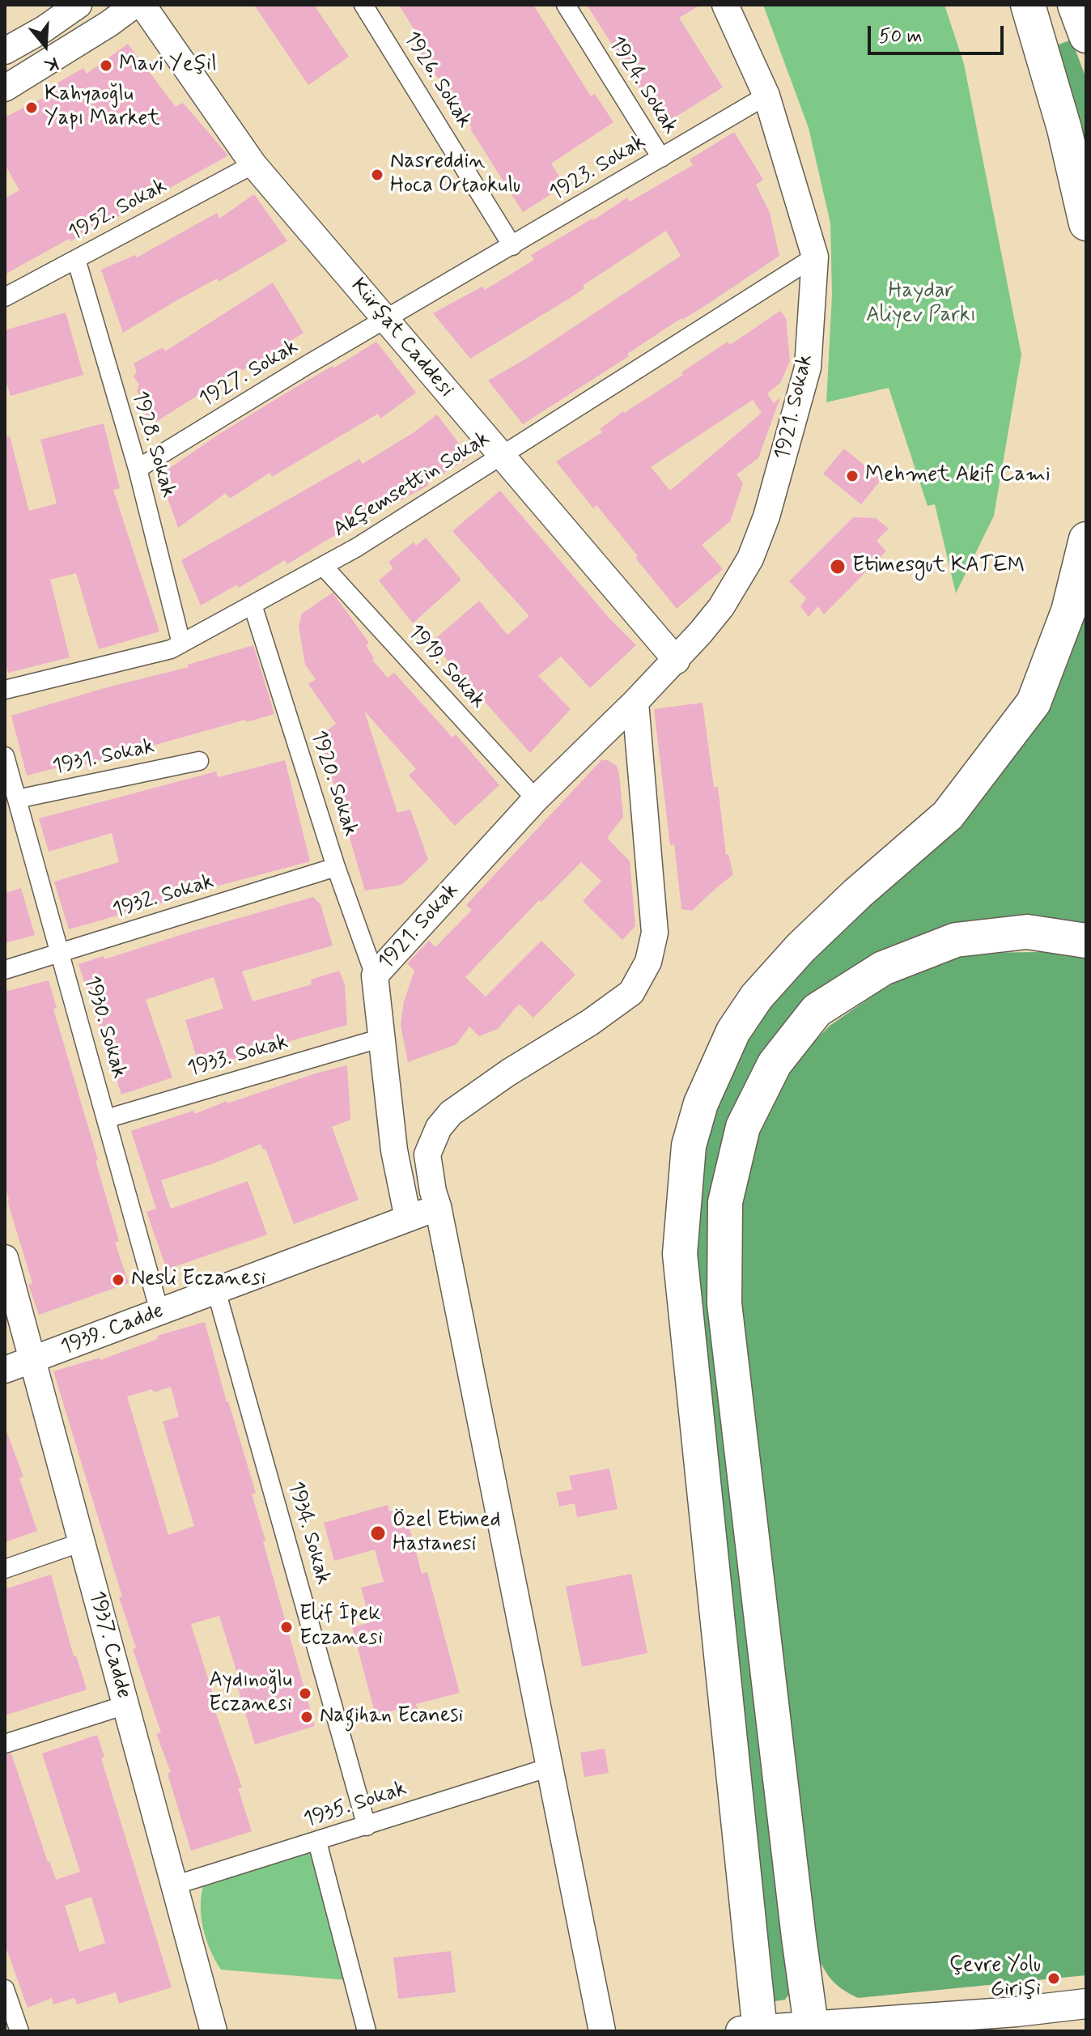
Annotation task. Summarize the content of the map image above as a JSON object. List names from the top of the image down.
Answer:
{
  "streets": {
    "street": [
      "1926. Sokak",
      "1924. Sokak",
      "1923. Sokak",
      "1952. Sokak",
      "Kürşat Caddesi",
      "1927. Sokak",
      "1921. Sokak",
      "1928. Sokak",
      "Akşemsettin Sokak",
      "1919. Sokak",
      "1931. Sokak",
      "1920. Sokak",
      "1932. Sokak",
      "1930. Sokak",
      "1933. Sokak",
      "1939. Cadde",
      "1934. Sokak",
      "1937. Cadde",
      "1935. Sokak"
    ]
  },
  "crossings": [
    ["1926. Sokak", "1923. Sokak"],
    ["1924. Sokak", "1923. Sokak"],
    ["1923. Sokak", "Kürşat Caddesi"],
    ["1923. Sokak", "1927. Sokak"],
    ["1923. Sokak", "1921. Sokak"],
    ["1952. Sokak", "Kürşat Caddesi"],
    ["1952. Sokak", "1928. Sokak"],
    ["Kürşat Caddesi", "1927. Sokak"],
    ["Kürşat Caddesi", "1921. Sokak"],
    ["Kürşat Caddesi", "Akşemsettin Sokak"],
    ["1927. Sokak", "1928. Sokak"],
    ["1921. Sokak", "Akşemsettin Sokak"],
    ["1921. Sokak", "1919. Sokak"],
    ["1921. Sokak", "1920. Sokak"],
    ["1921. Sokak", "1933. Sokak"],
    ["1921. Sokak", "1939. Cadde"],
    ["1928. Sokak", "Akşemsettin Sokak"],
    ["Akşemsettin Sokak", "1919. Sokak"],
    ["Akşemsettin Sokak", "1920. Sokak"],
    ["1931. Sokak", "1930. Sokak"],
    ["1920. Sokak", "1932. Sokak"],
    ["1932. Sokak", "1930. Sokak"],
    ["1930. Sokak", "1933. Sokak"],
    ["1930. Sokak", "1939. Cadde"],
    ["1939. Cadde", "1934. Sokak"],
    ["1939. Cadde", "1937. Cadde"],
    ["1934. Sokak", "1935. Sokak"],
    ["1937. Cadde", "1935. Sokak"]
  ],
  "parks": ["Haydar Aliyev Parkı"],
  "places": [
    "Mavi Yeşil",
    "Kahyaoğlu Yapı Market",
    "Nasreddin Hoca Ortaokulu",
    "Mehmet Akif Cami",
    "Etimesgut KATEM",
    "Nesli Eczanesi",
    "Özel Etimed Hastanesi",
    "Elif İpek Eczanesi",
    "Aydınoğlu Eczanesi",
    "Nagihan Ecanesi",
    "Çevre Yolu Girişi"
  ],
  "scale_bar": "50 m",
  "north": "bottom"
}
